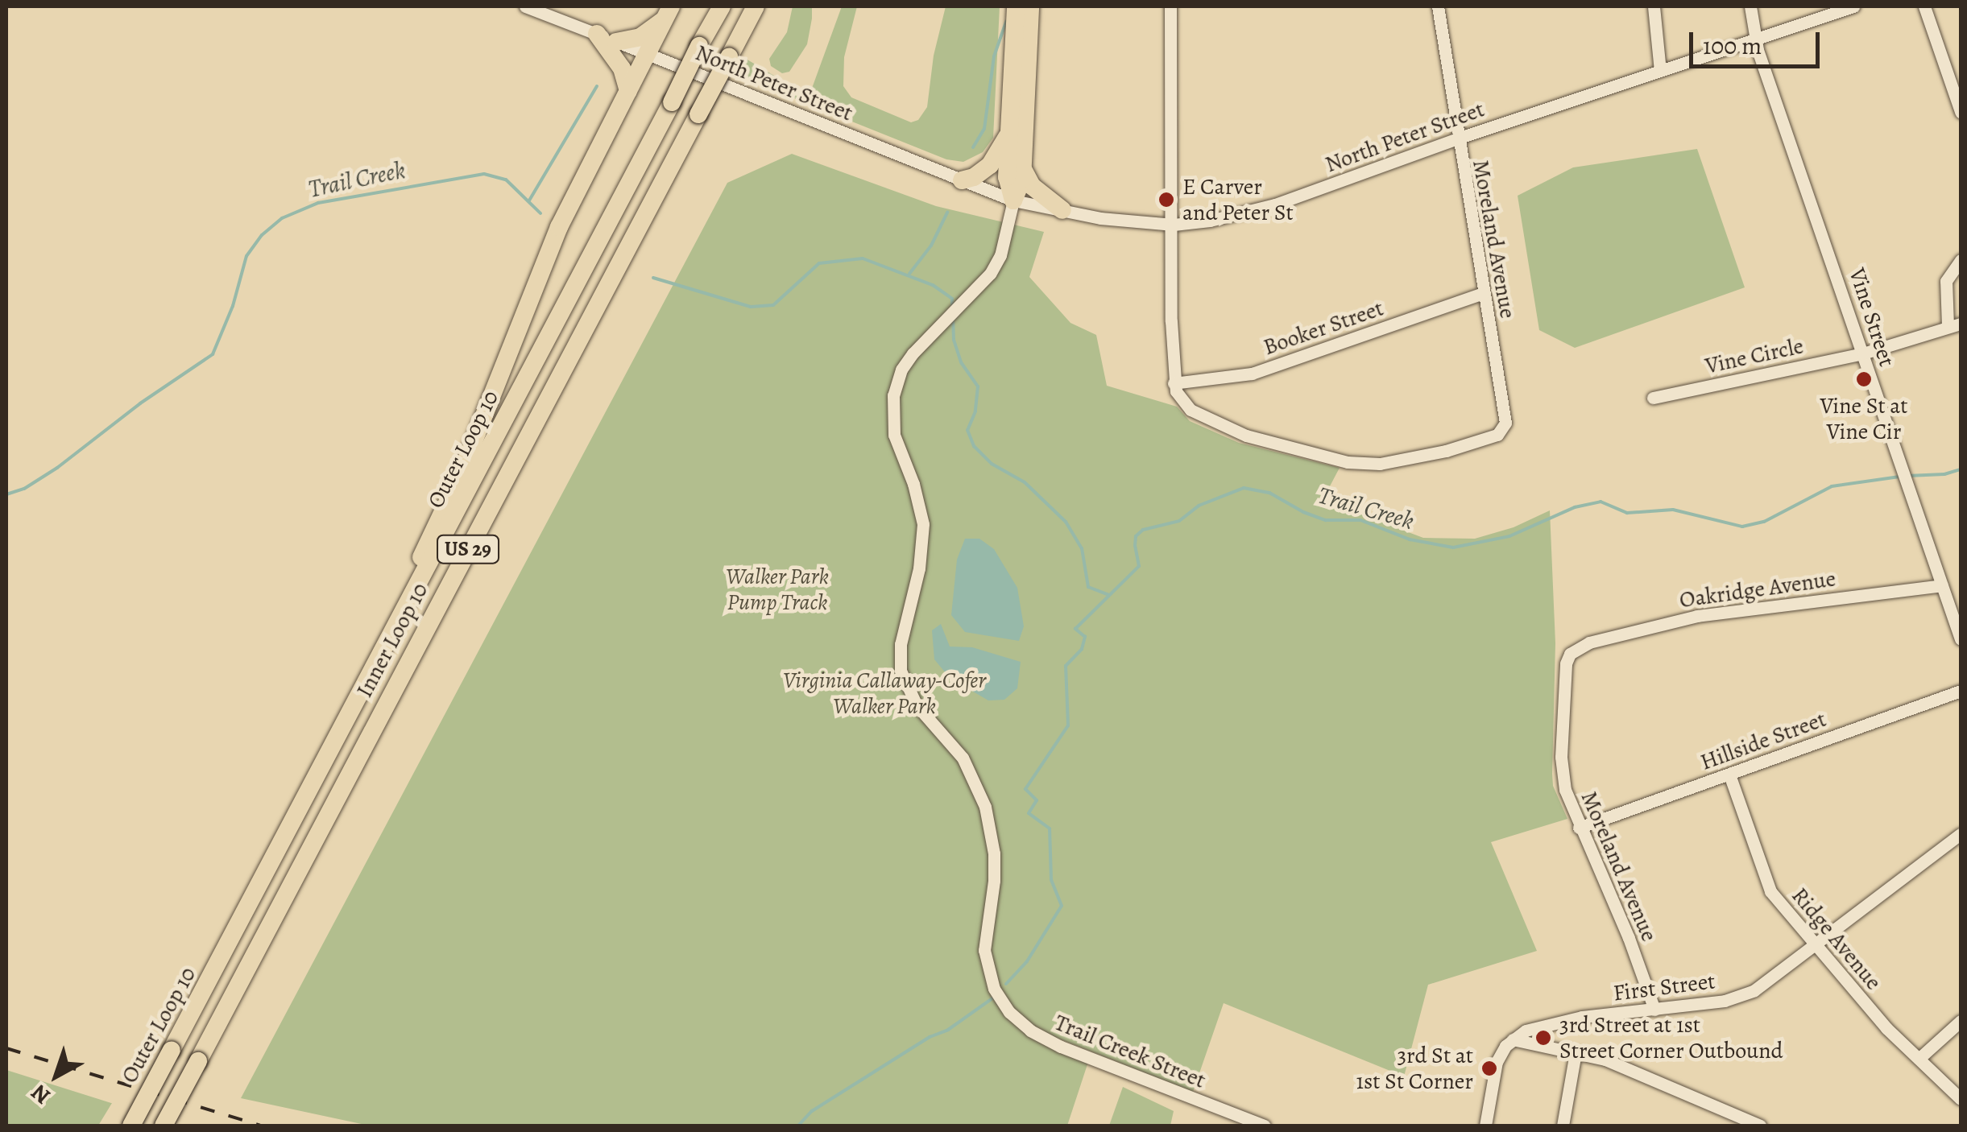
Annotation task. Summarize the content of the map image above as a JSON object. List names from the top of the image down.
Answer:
{
  "streets": {
    "highway": ["Outer Loop 10", "US 29", "Inner Loop 10"],
    "street": [
      "North Peter Street",
      "Moreland Avenue",
      "Vine Street",
      "Booker Street",
      "Vine Circle",
      "Oakridge Avenue",
      "Hillside Street",
      "Ridge Avenue",
      "First Street",
      "Trail Creek Street"
    ]
  },
  "crossings": [
    ["North Peter Street", "Moreland Avenue"],
    ["North Peter Street", "Vine Street"],
    ["North Peter Street", "Trail Creek Street"],
    ["Moreland Avenue", "Booker Street"],
    ["Moreland Avenue", "Oakridge Avenue"],
    ["Moreland Avenue", "Hillside Street"],
    ["Moreland Avenue", "First Street"],
    ["Vine Street", "Vine Circle"],
    ["Vine Street", "Oakridge Avenue"],
    ["Hillside Street", "Ridge Avenue"],
    ["Ridge Avenue", "First Street"]
  ],
  "water": ["Trail Creek"],
  "parks": ["Walker Park Pump Track", "Virginia Callaway-Cofer Walker Park"],
  "places": [
    "E Carver and Peter St",
    "Vine St at Vine Cir",
    "3rd Street at 1st Street Corner Outbound",
    "3rd St at 1st St Corner"
  ],
  "scale_bar": "100 m",
  "north": "bottom left"
}
